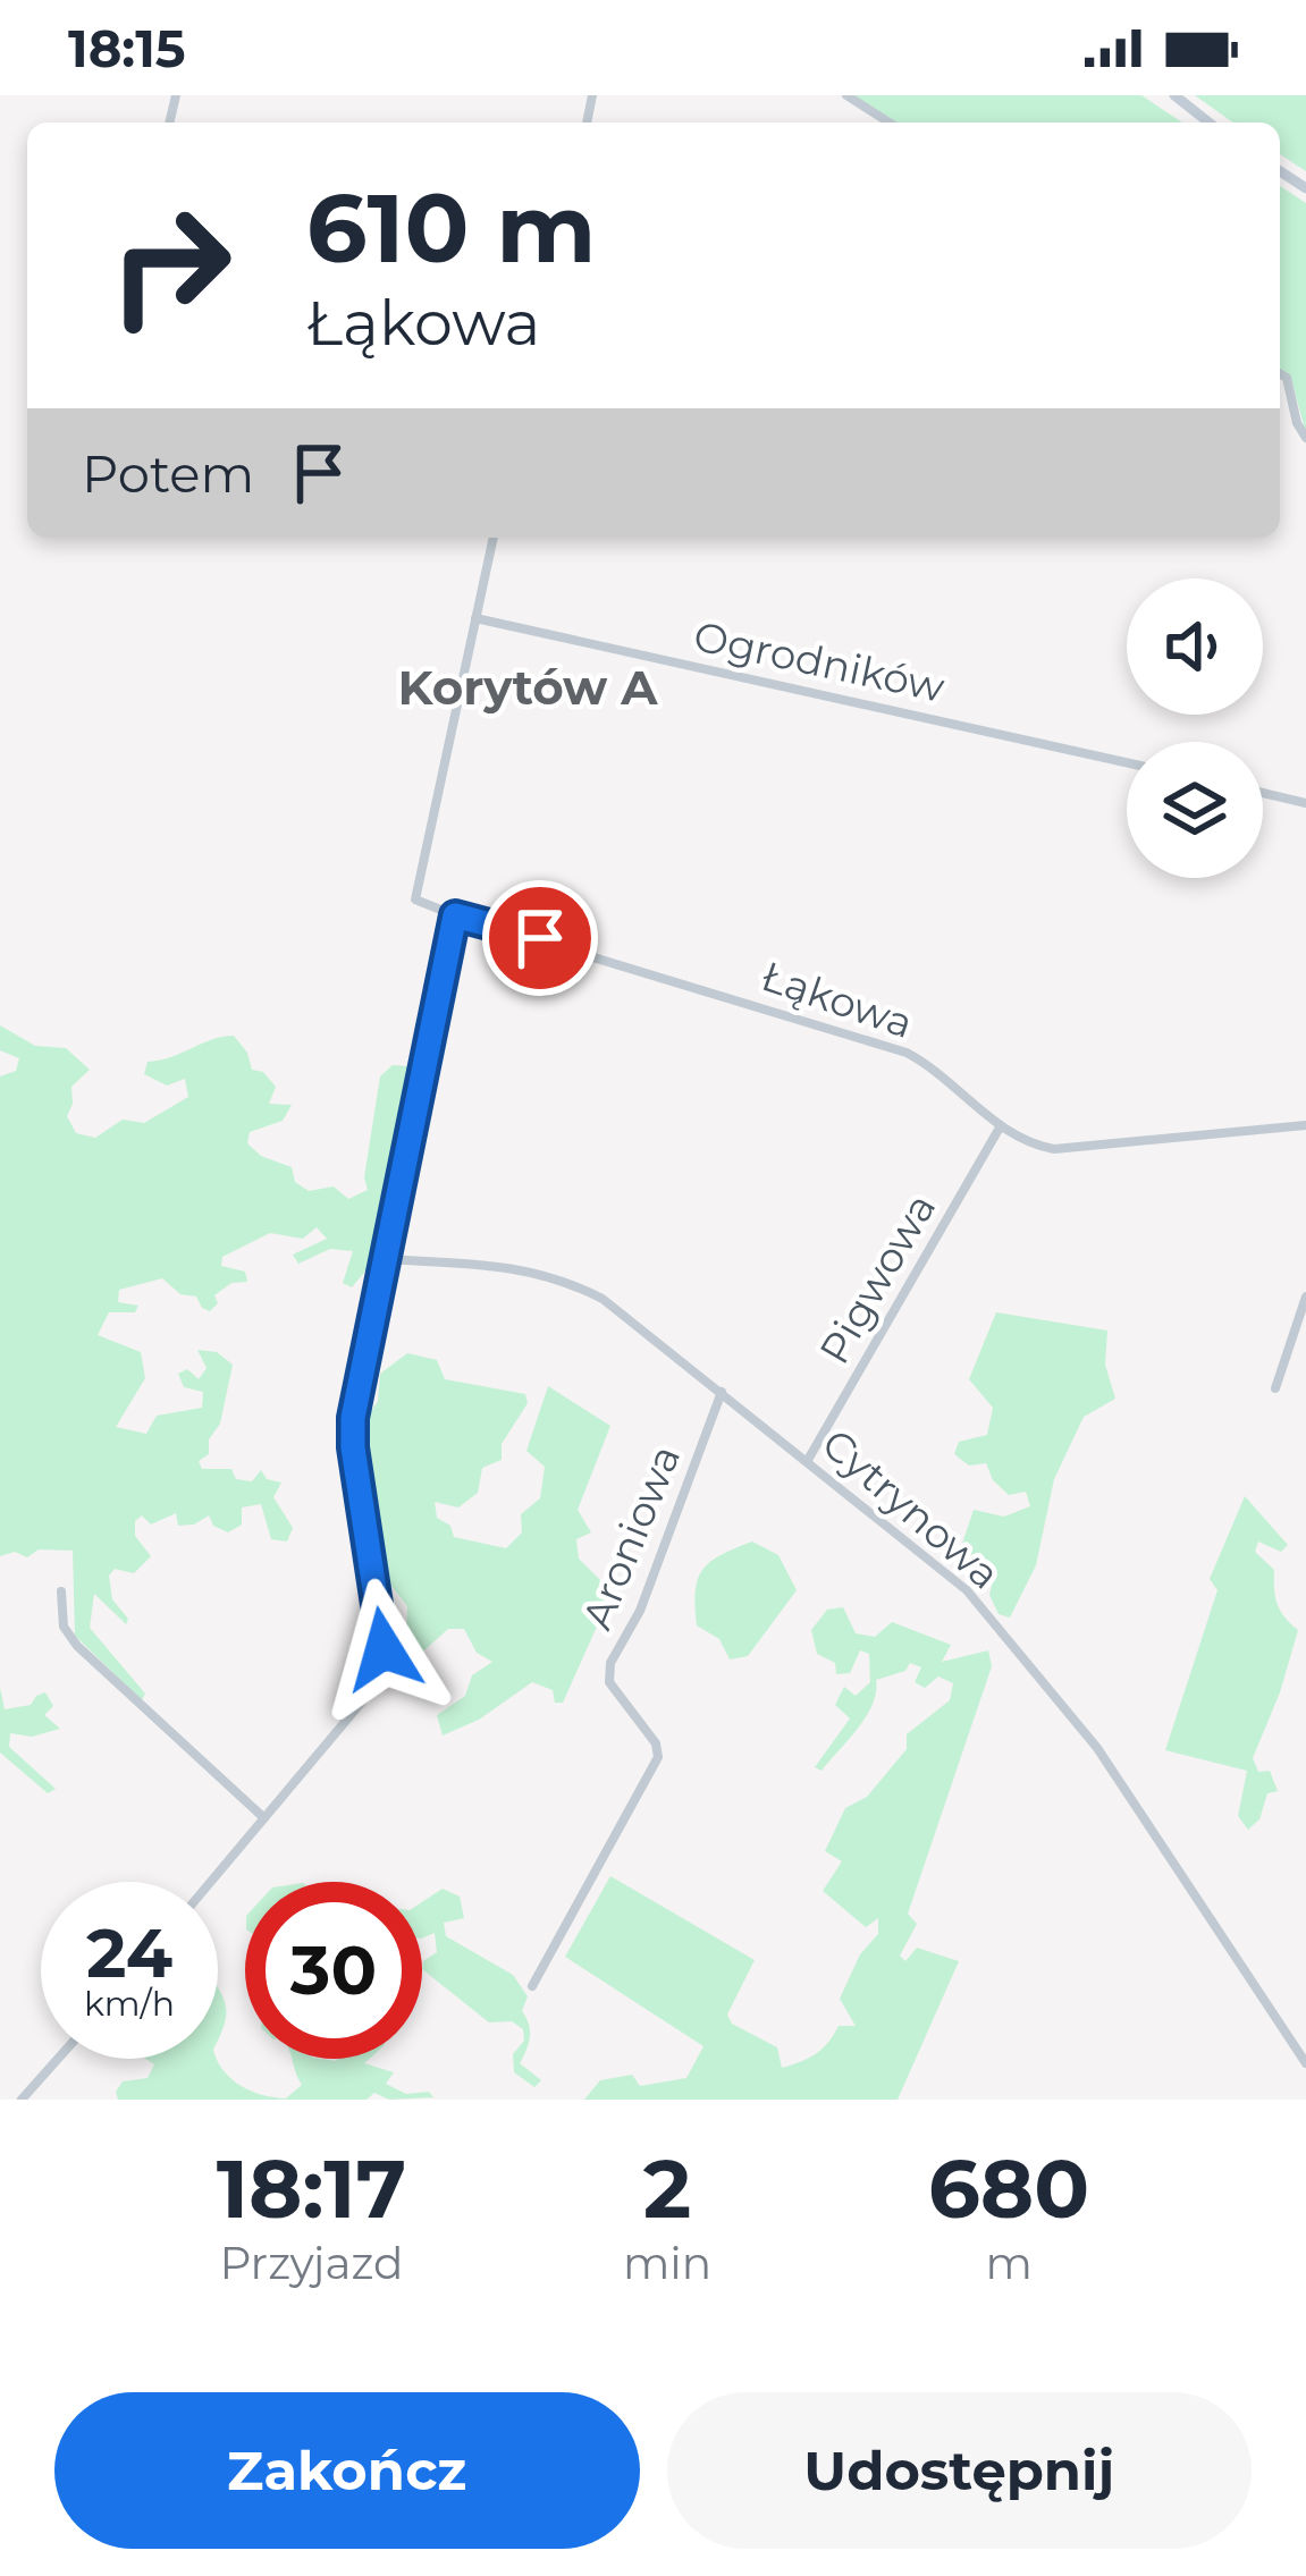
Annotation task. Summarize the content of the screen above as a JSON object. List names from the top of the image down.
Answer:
{
  "streets": {
    "street": [
      "Ogrodników",
      "Łąkowa",
      "Pigwowa",
      "Cytrynowa",
      "Aroniowa"
    ]
  },
  "crossings": [
    ["Ogrodników", "Łąkowa"],
    ["Łąkowa", "Pigwowa"],
    ["Pigwowa", "Cytrynowa"],
    ["Cytrynowa", "Aroniowa"]
  ],
  "districts": ["Korytów A"],
  "page": {
    "status": "18:15",
    "turn": ["610 m", "Łąkowa"],
    "then": "Potem",
    "speed": "24 km/h",
    "limit": "30",
    "eta": [
      "18:17",
      "Przyjazd",
      "2",
      "min",
      "680",
      "m"
    ],
    "buttons": ["Zakończ", "Udostępnij"]
  }
}
